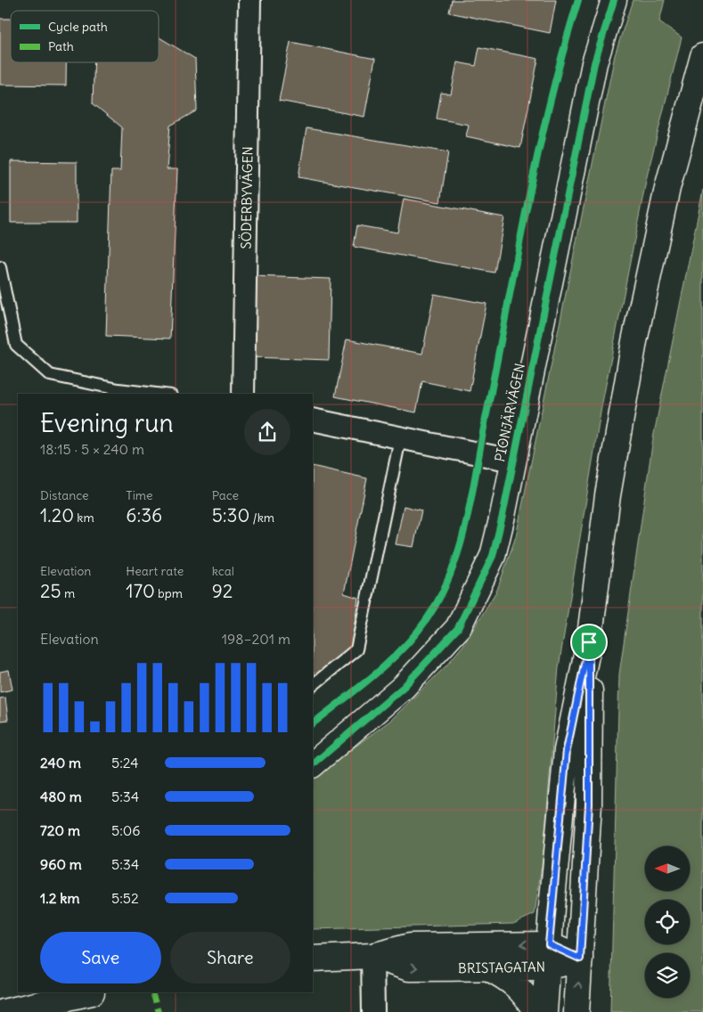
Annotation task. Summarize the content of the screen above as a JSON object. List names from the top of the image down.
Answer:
{
  "streets": {
    "street": ["SÖDERBYVÄGEN", "PIONJÄRVÄGEN", "BRISTAGATAN"]
  },
  "legend": ["Cycle path", "Path"],
  "north": "left",
  "page": {
    "heading": ["Evening run", "18:15 · 5 × 240 m"],
    "stats": [
      ["Distance", "1.20 km"],
      ["Time", "6:36"],
      ["Pace", "5:30 /km"],
      ["Elevation", "25 m"],
      ["Heart rate", "170 bpm"],
      ["kcal", "92"]
    ],
    "chart": ["Elevation", "198–201 m"],
    "list": [
      {
        "name": "240 m",
        "note": "5:24"
      },
      {
        "name": "480 m",
        "note": "5:34"
      },
      {
        "name": "720 m",
        "note": "5:06"
      },
      {
        "name": "960 m",
        "note": "5:34"
      },
      {
        "name": "1.2 km",
        "note": "5:52"
      }
    ],
    "buttons": ["Save", "Share"]
  }
}
